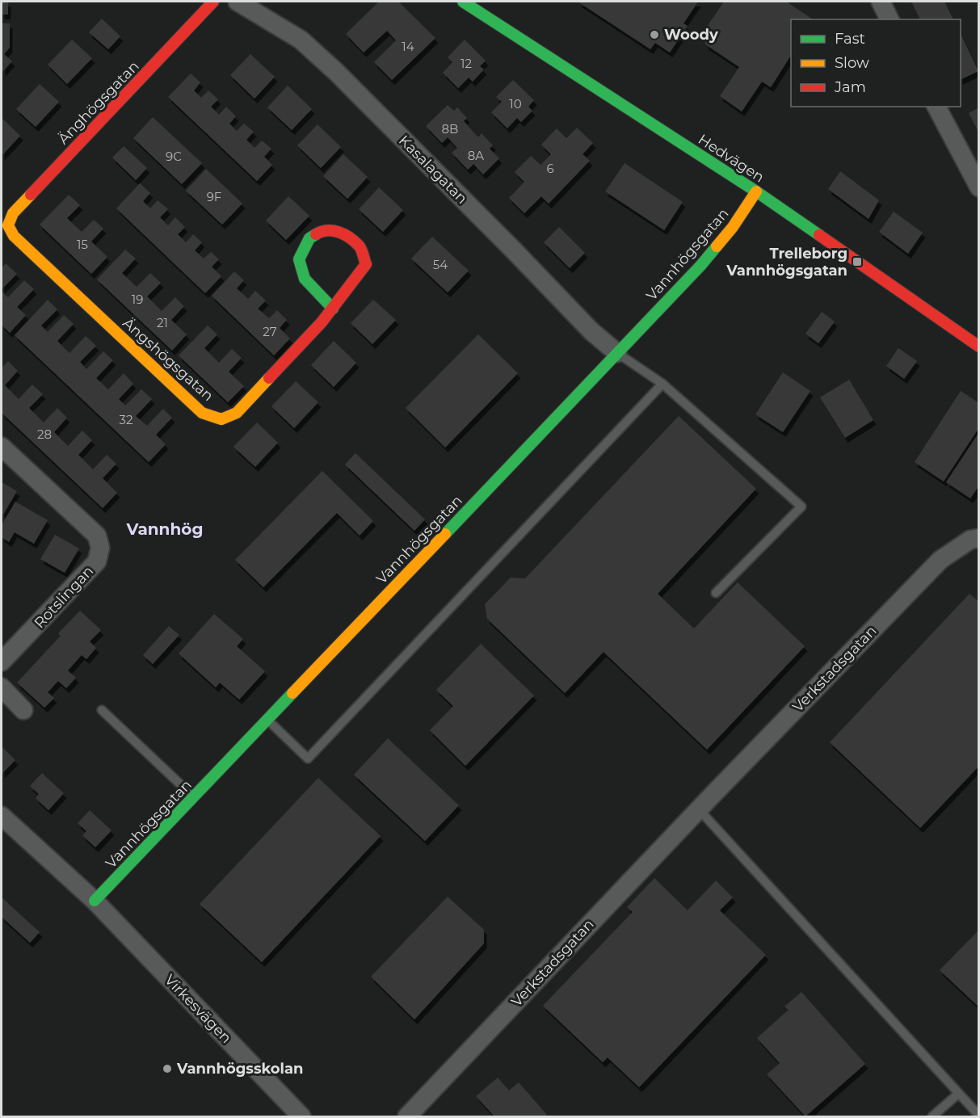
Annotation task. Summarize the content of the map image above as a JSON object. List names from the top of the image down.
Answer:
{
  "streets": {
    "street": [
      "Änghögsgatan",
      "Hedvägen",
      "Kasalagatan",
      "Vannhögsgatan",
      "Ängshögsgatan",
      "Rotslingan",
      "Verkstadsgatan",
      "Virkesvägen"
    ]
  },
  "crossings": [
    ["Änghögsgatan", "Ängshögsgatan"],
    ["Hedvägen", "Vannhögsgatan"],
    ["Kasalagatan", "Vannhögsgatan"],
    ["Vannhögsgatan", "Virkesvägen"]
  ],
  "districts": ["Vannhög"],
  "places": {
    "other": ["Woody", "Vannhögsskolan"],
    "transit": ["Trelleborg Vannhögsgatan"]
  },
  "house_numbers": [
    "14",
    "12",
    "10",
    "8B",
    "8A",
    "9C",
    "6",
    "9F",
    "15",
    "54",
    "19",
    "21",
    "27",
    "32",
    "28"
  ],
  "legend": ["Fast", "Slow", "Jam"]
}
